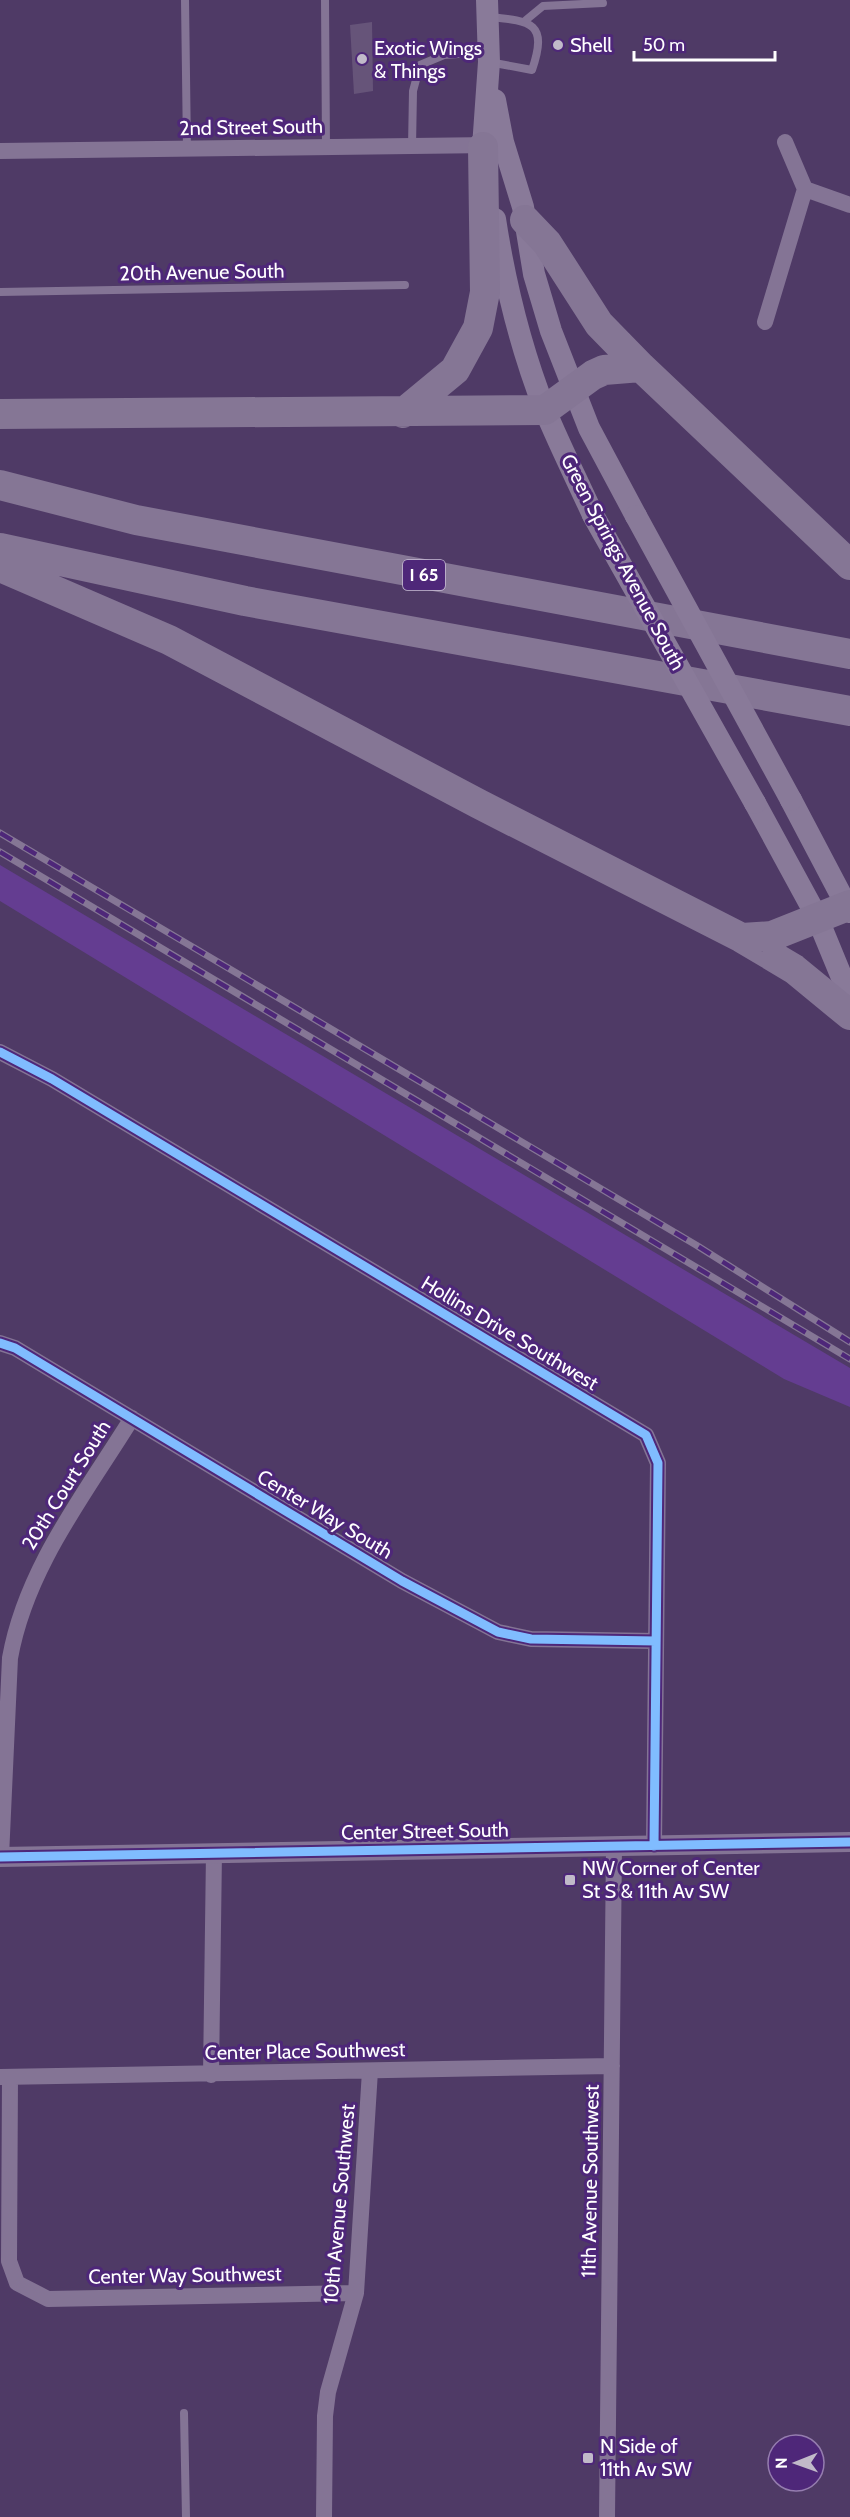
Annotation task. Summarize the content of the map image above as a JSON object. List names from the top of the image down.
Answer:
{
  "streets": {
    "highway": ["I 65"],
    "main road": ["Green Springs Avenue South"],
    "street": [
      "2nd Street South",
      "Hollins Drive Southwest",
      "20th Court South",
      "Center Way South",
      "Center Street South",
      "Center Place Southwest",
      "11th Avenue Southwest",
      "10th Avenue Southwest",
      "Center Way Southwest"
    ],
    "lane": ["20th Avenue South"]
  },
  "crossings": [
    ["2nd Street South", "Green Springs Avenue South"],
    ["Hollins Drive Southwest", "Center Way South"],
    ["Hollins Drive Southwest", "Center Street South"],
    ["20th Court South", "Center Way South"],
    ["20th Court South", "Center Street South"],
    ["Center Street South", "11th Avenue Southwest"],
    ["Center Place Southwest", "11th Avenue Southwest"],
    ["Center Place Southwest", "10th Avenue Southwest"],
    ["Center Place Southwest", "Center Way Southwest"],
    ["10th Avenue Southwest", "Center Way Southwest"]
  ],
  "places": {
    "other": ["Shell", "Exotic Wings & Things"],
    "transit": ["NW Corner of Center St S & 11th Av SW", "N Side of 11th Av SW"]
  },
  "scale_bar": "50 m",
  "north": "left"
}
